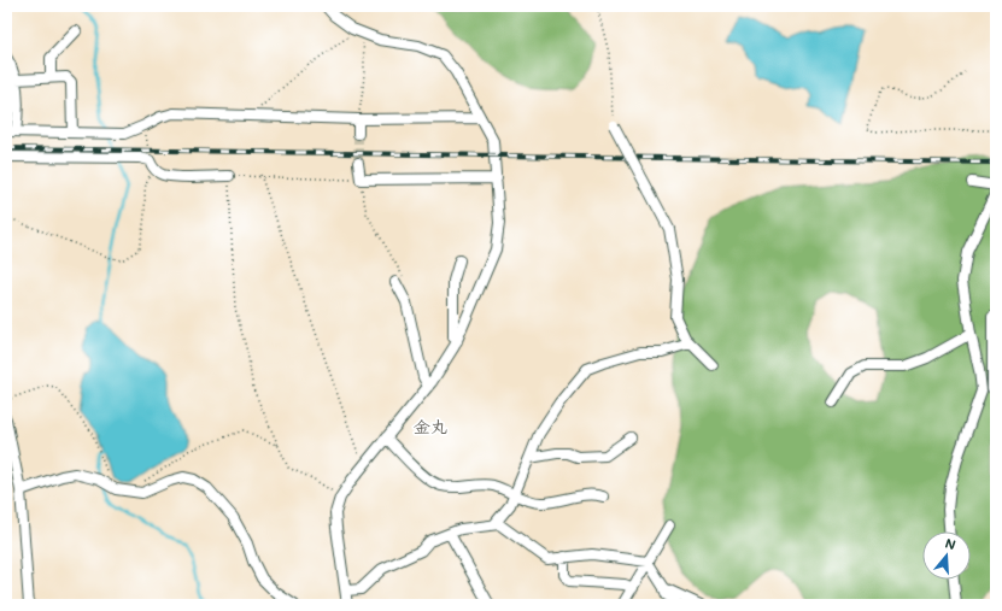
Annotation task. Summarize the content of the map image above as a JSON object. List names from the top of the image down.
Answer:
{
  "districts": ["金丸"],
  "north": "top"
}
